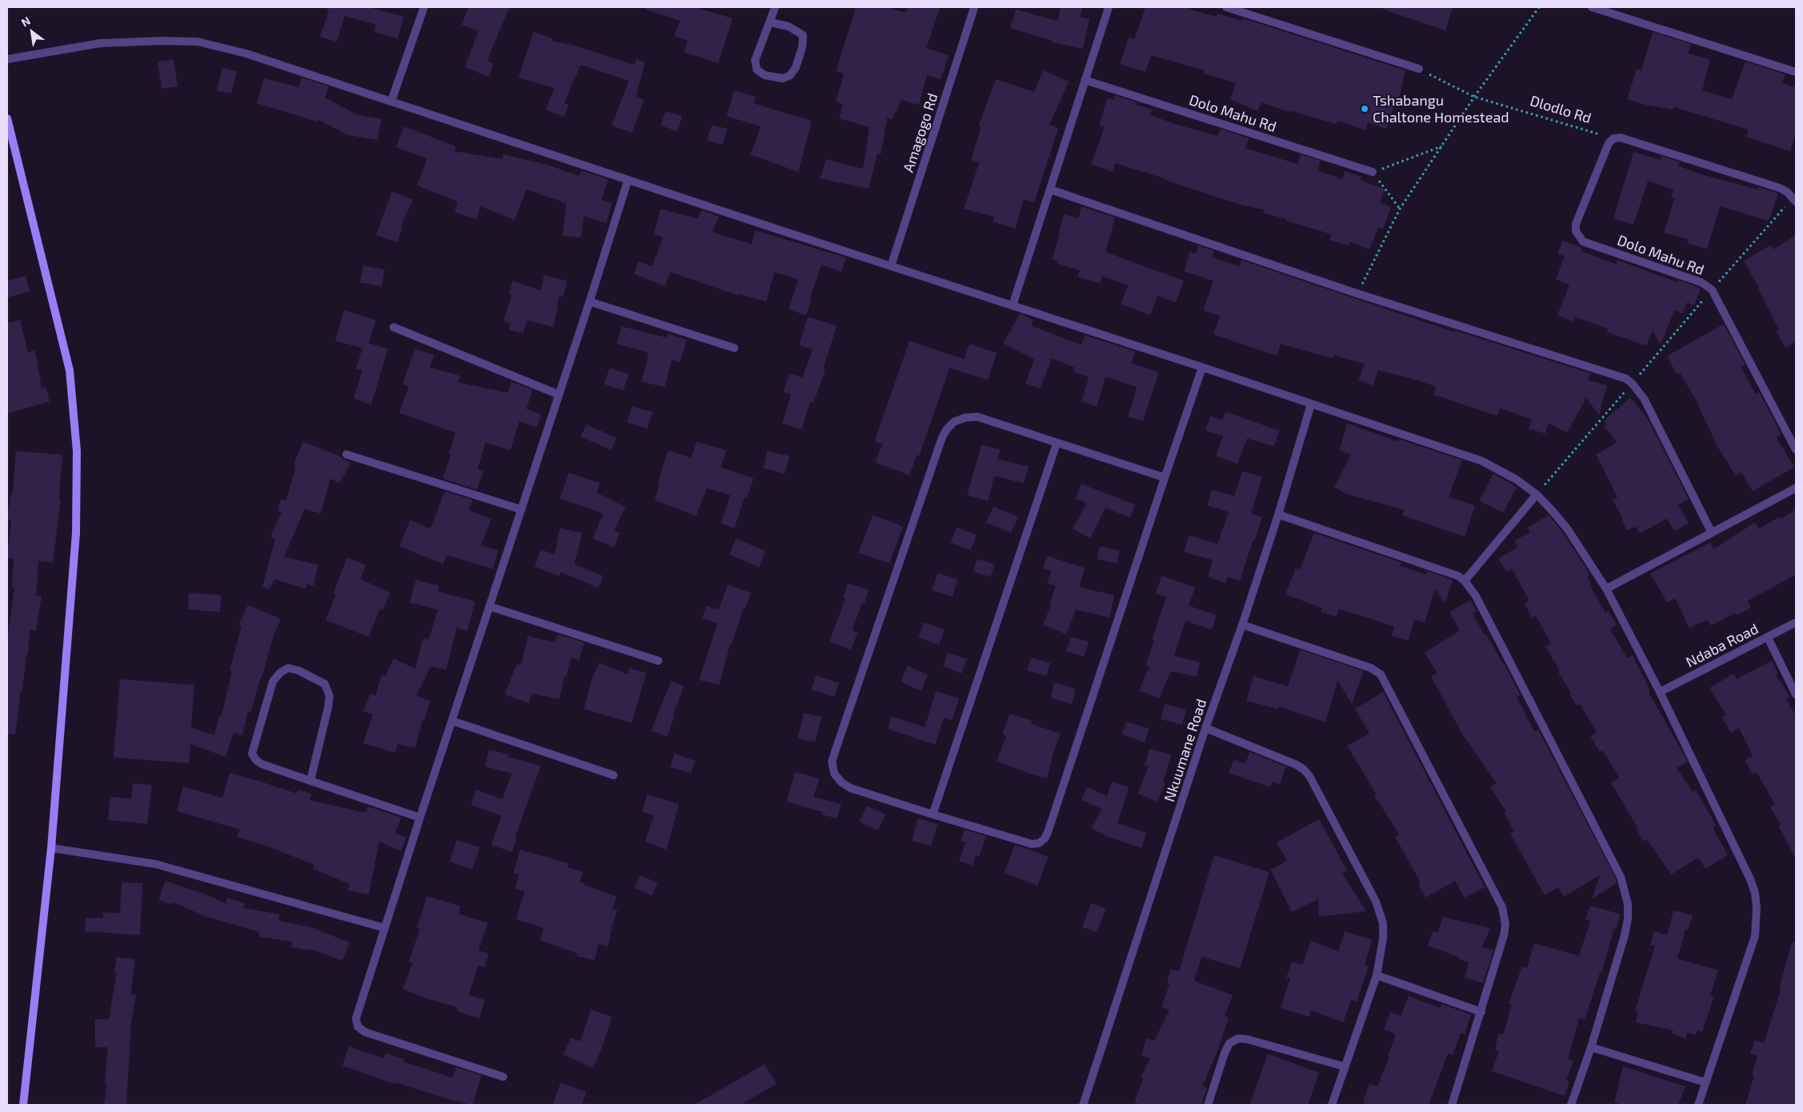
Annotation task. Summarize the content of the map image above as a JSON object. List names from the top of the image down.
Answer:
{
  "streets": {
    "street": [
      "Dolo Mahu Rd",
      "Amagogo Rd",
      "Ndaba Road",
      "Nkuumane Road"
    ],
    "path": ["Dlodlo Rd"]
  },
  "crossings": [
    ["Dlodlo Rd", "Dolo Mahu Rd"]
  ],
  "places": ["Tshabangu Chaltone Homestead"],
  "north": "top left"
}
